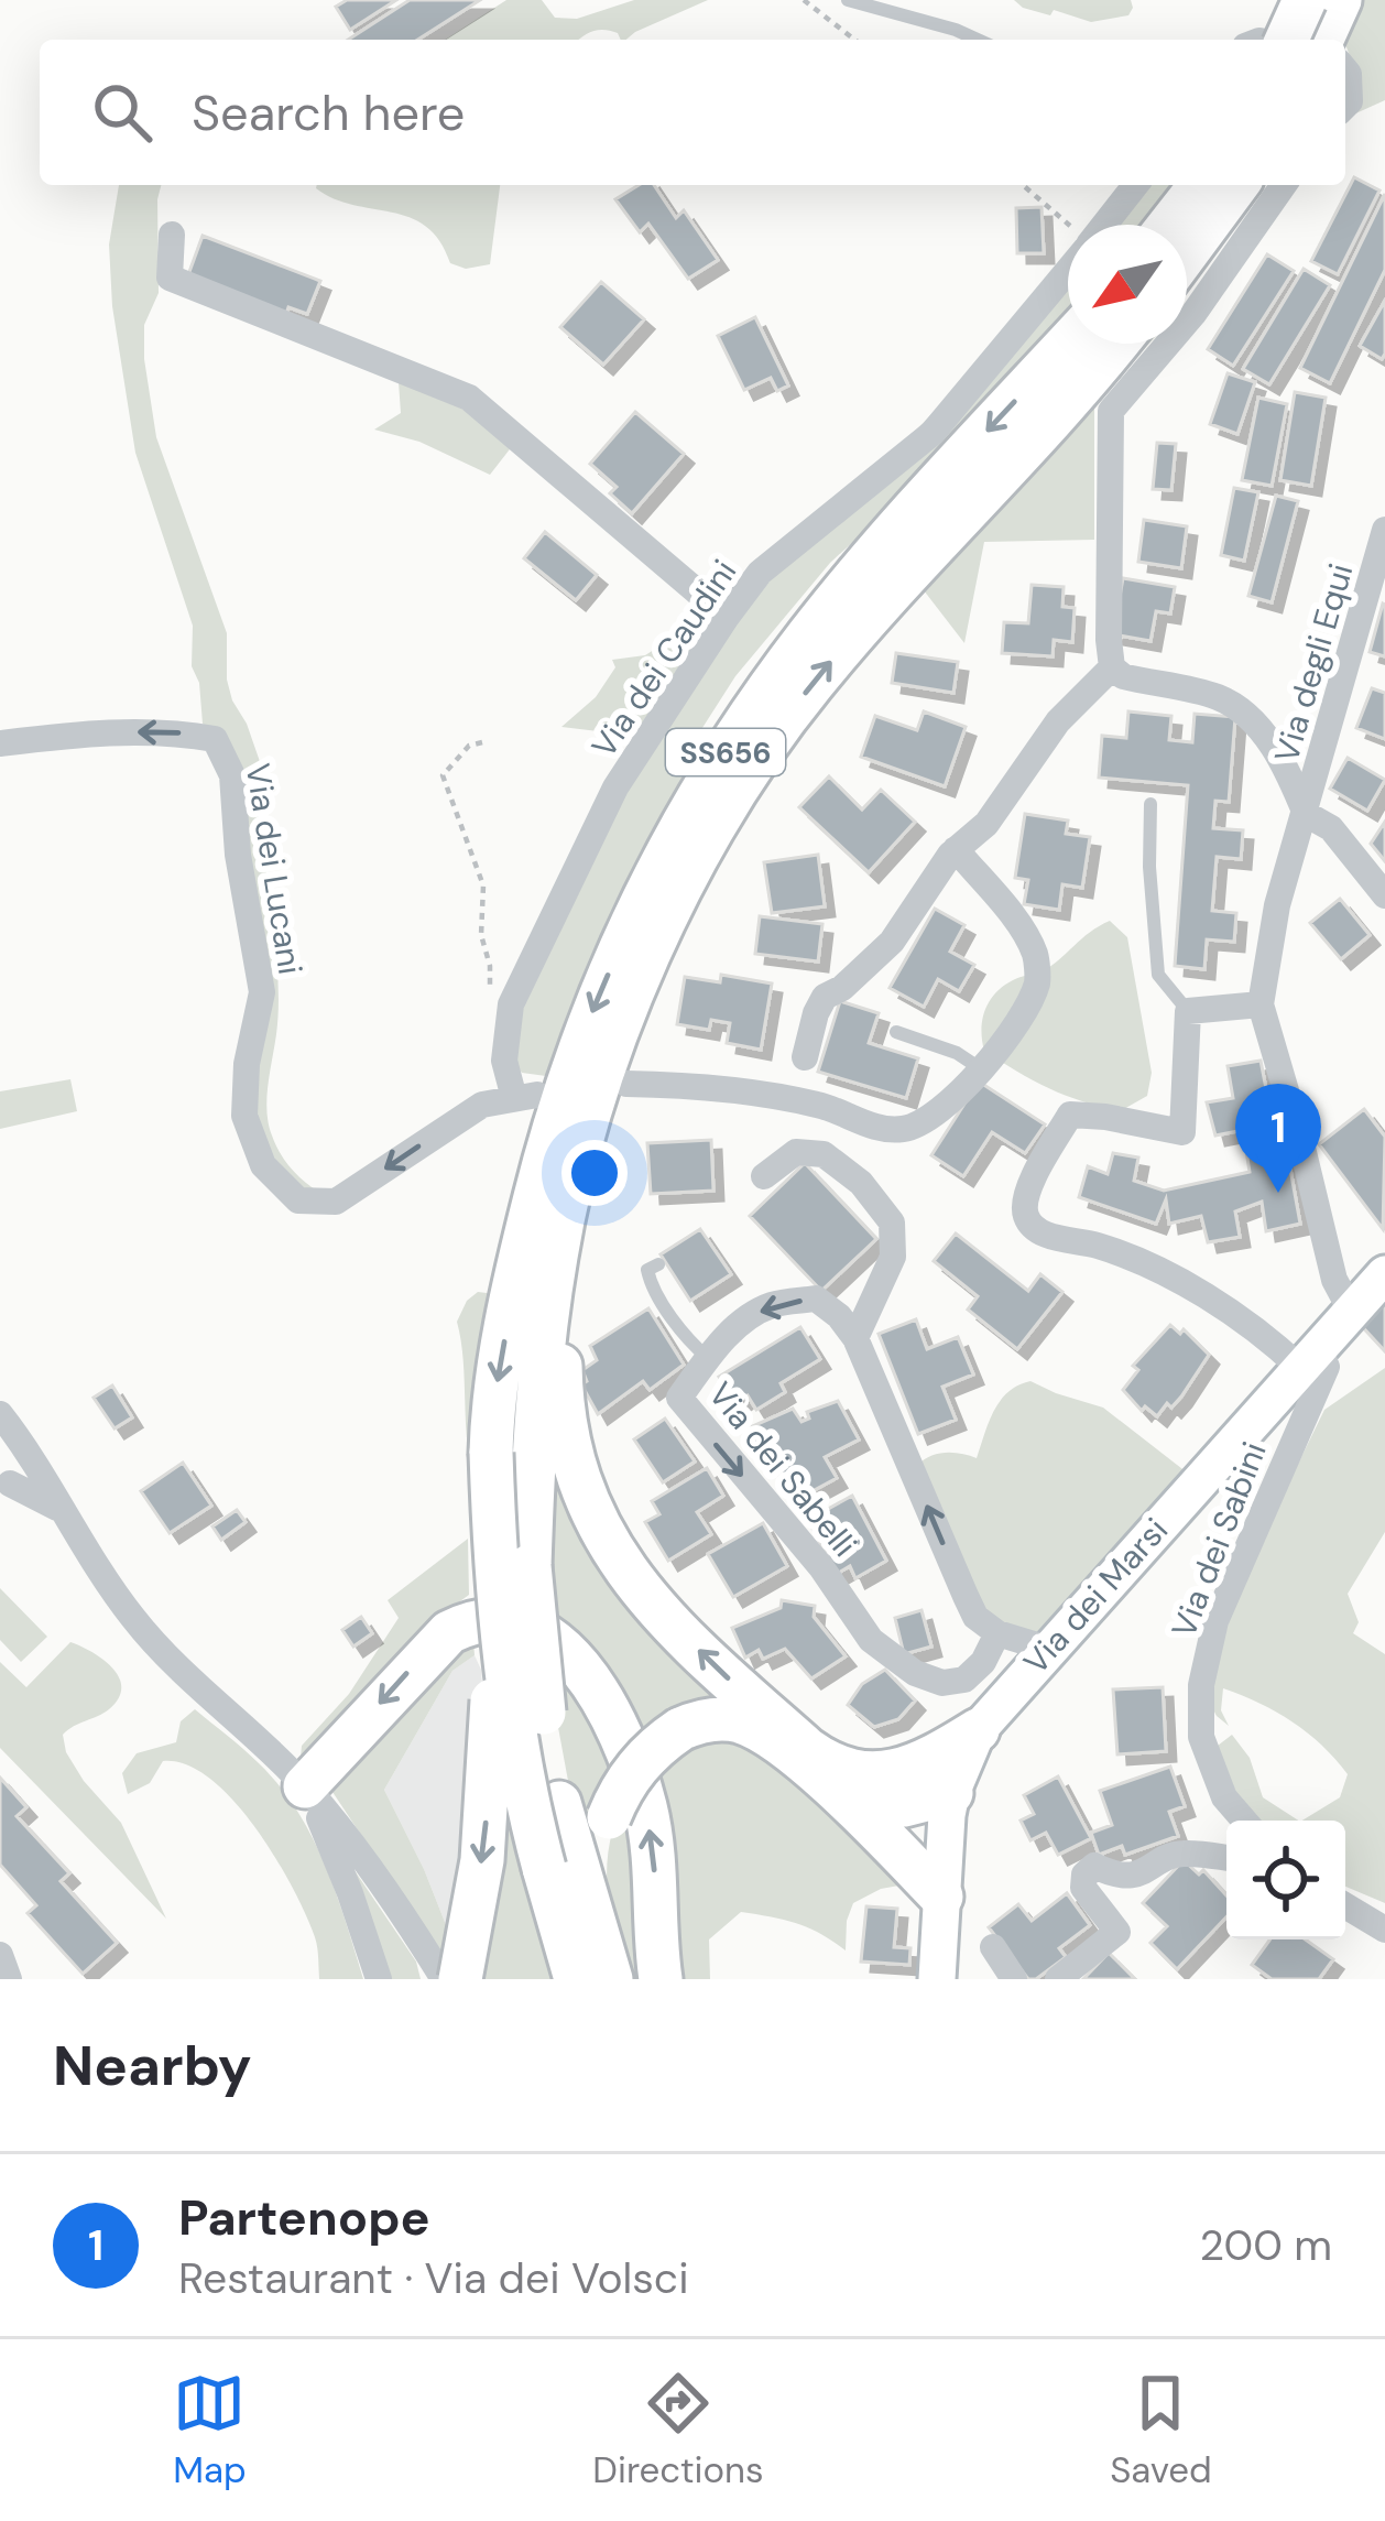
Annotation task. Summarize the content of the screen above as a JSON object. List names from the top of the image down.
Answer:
{
  "streets": {
    "highway": ["SS656"],
    "main road": ["Via dei Marsi"],
    "street": [
      "Via dei Caudini",
      "Via degli Equi",
      "Via dei Lucani",
      "Via dei Sabelli",
      "Via dei Sabini"
    ]
  },
  "crossings": [
    ["Via dei Caudini", "Via dei Lucani"],
    ["Via dei Sabini", "Via dei Marsi"]
  ],
  "north": "bottom left",
  "page": {
    "search": "Search here",
    "pins": "1",
    "heading": "Nearby",
    "list": [
      {
        "mark": "1",
        "name": "Partenope",
        "note": "Restaurant · Via dei Volsci",
        "value": "200 m"
      }
    ],
    "nav": ["Map", "Directions", "Saved"]
  }
}
